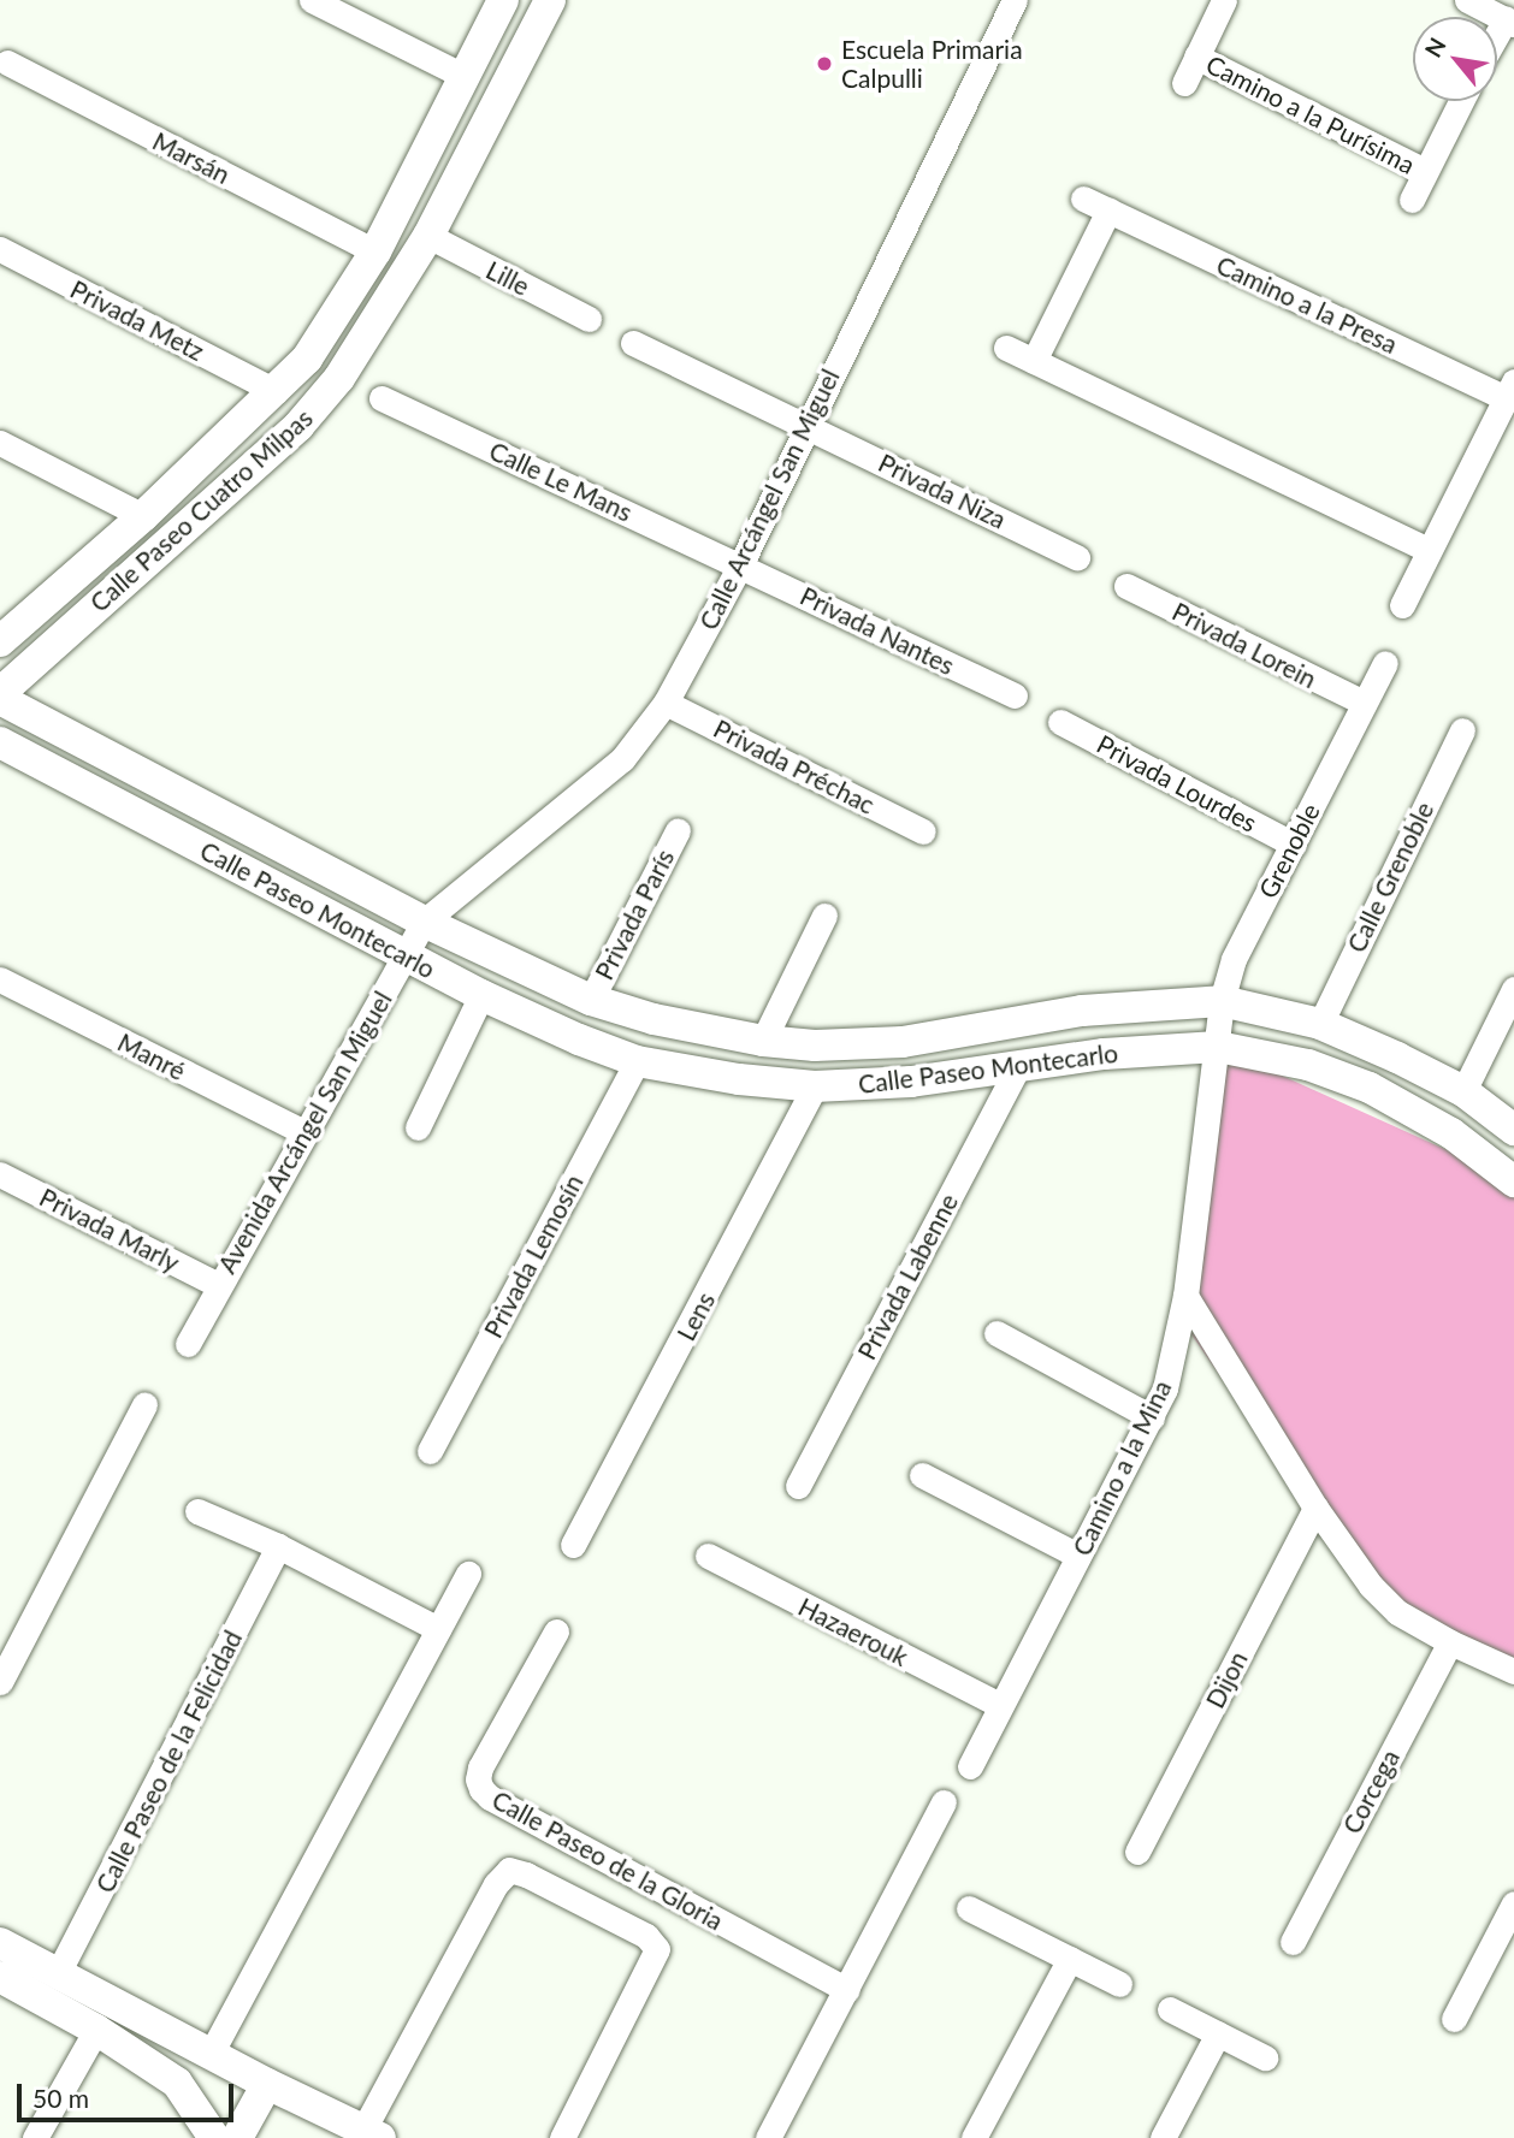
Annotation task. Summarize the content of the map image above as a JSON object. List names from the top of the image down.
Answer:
{
  "streets": {
    "street": [
      "Camino a la Purísima",
      "Marsán",
      "Lille",
      "Camino a la Presa",
      "Privada Metz",
      "Calle Le Mans",
      "Privada Niza",
      "Calle Arcángel San Miguel",
      "Calle Paseo Cuatro Milpas",
      "Privada Nantes",
      "Privada Lorein",
      "Privada Préchac",
      "Privada Lourdes",
      "Grenoble",
      "Calle Grenoble",
      "Calle Paseo Montecarlo",
      "Privada París",
      "Manré",
      "Avenida Arcángel San Miguel",
      "Privada Marly",
      "Privada Lemosín",
      "Privada Labenne",
      "Lens",
      "Camino a la Mina",
      "Hazaerouk",
      "Dijon",
      "Calle Paseo de la Felicidad",
      "Corcega",
      "Calle Paseo de la Gloria"
    ]
  },
  "crossings": [
    ["Marsán", "Calle Paseo Cuatro Milpas"],
    ["Lille", "Calle Paseo Cuatro Milpas"],
    ["Privada Metz", "Calle Paseo Cuatro Milpas"],
    ["Calle Le Mans", "Calle Arcángel San Miguel"],
    ["Calle Le Mans", "Privada Nantes"],
    ["Privada Niza", "Calle Arcángel San Miguel"],
    ["Calle Arcángel San Miguel", "Privada Nantes"],
    ["Calle Arcángel San Miguel", "Privada Préchac"],
    ["Calle Arcángel San Miguel", "Calle Paseo Montecarlo"],
    ["Calle Arcángel San Miguel", "Avenida Arcángel San Miguel"],
    ["Privada Lorein", "Grenoble"],
    ["Privada Lourdes", "Grenoble"],
    ["Grenoble", "Calle Paseo Montecarlo"],
    ["Grenoble", "Camino a la Mina"],
    ["Calle Grenoble", "Calle Paseo Montecarlo"],
    ["Calle Paseo Montecarlo", "Privada París"],
    ["Calle Paseo Montecarlo", "Avenida Arcángel San Miguel"],
    ["Calle Paseo Montecarlo", "Privada Lemosín"],
    ["Calle Paseo Montecarlo", "Privada Labenne"],
    ["Calle Paseo Montecarlo", "Lens"],
    ["Calle Paseo Montecarlo", "Camino a la Mina"],
    ["Manré", "Avenida Arcángel San Miguel"],
    ["Avenida Arcángel San Miguel", "Privada Marly"],
    ["Camino a la Mina", "Hazaerouk"]
  ],
  "places": ["Escuela Primaria Calpulli"],
  "scale_bar": "50 m",
  "north": "top left"
}
